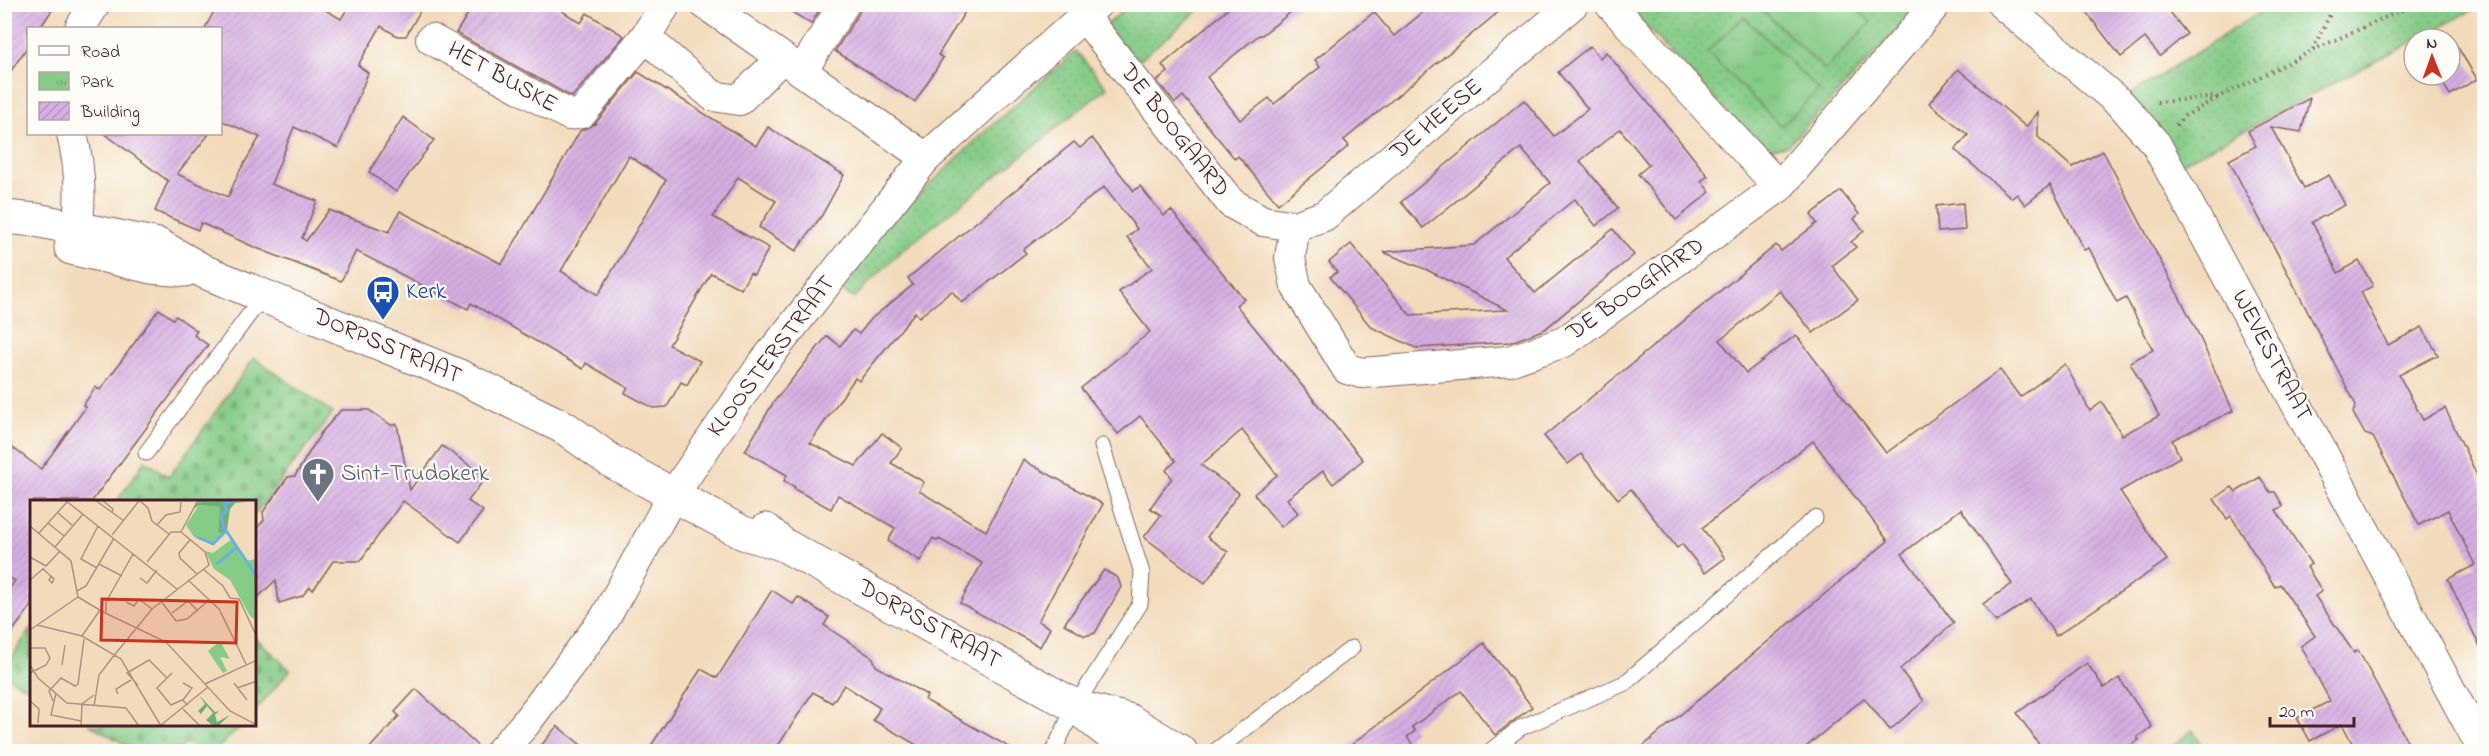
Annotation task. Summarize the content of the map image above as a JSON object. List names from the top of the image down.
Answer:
{
  "streets": {
    "street": [
      "HET BUSKE",
      "DE HEESE",
      "DE BOOGAARD",
      "DORPSSTRAAT",
      "WEVESTRAAT",
      "KLOOSTERSTRAAT"
    ]
  },
  "crossings": [
    ["DE HEESE", "DE BOOGAARD"],
    ["DE BOOGAARD", "KLOOSTERSTRAAT"],
    ["DORPSSTRAAT", "KLOOSTERSTRAAT"]
  ],
  "places": {
    "bus stop": ["Kerk"],
    "church": ["Sint-Trudokerk"]
  },
  "legend": ["Road", "Park", "Building"],
  "scale_bar": "20 m",
  "north": "top"
}
